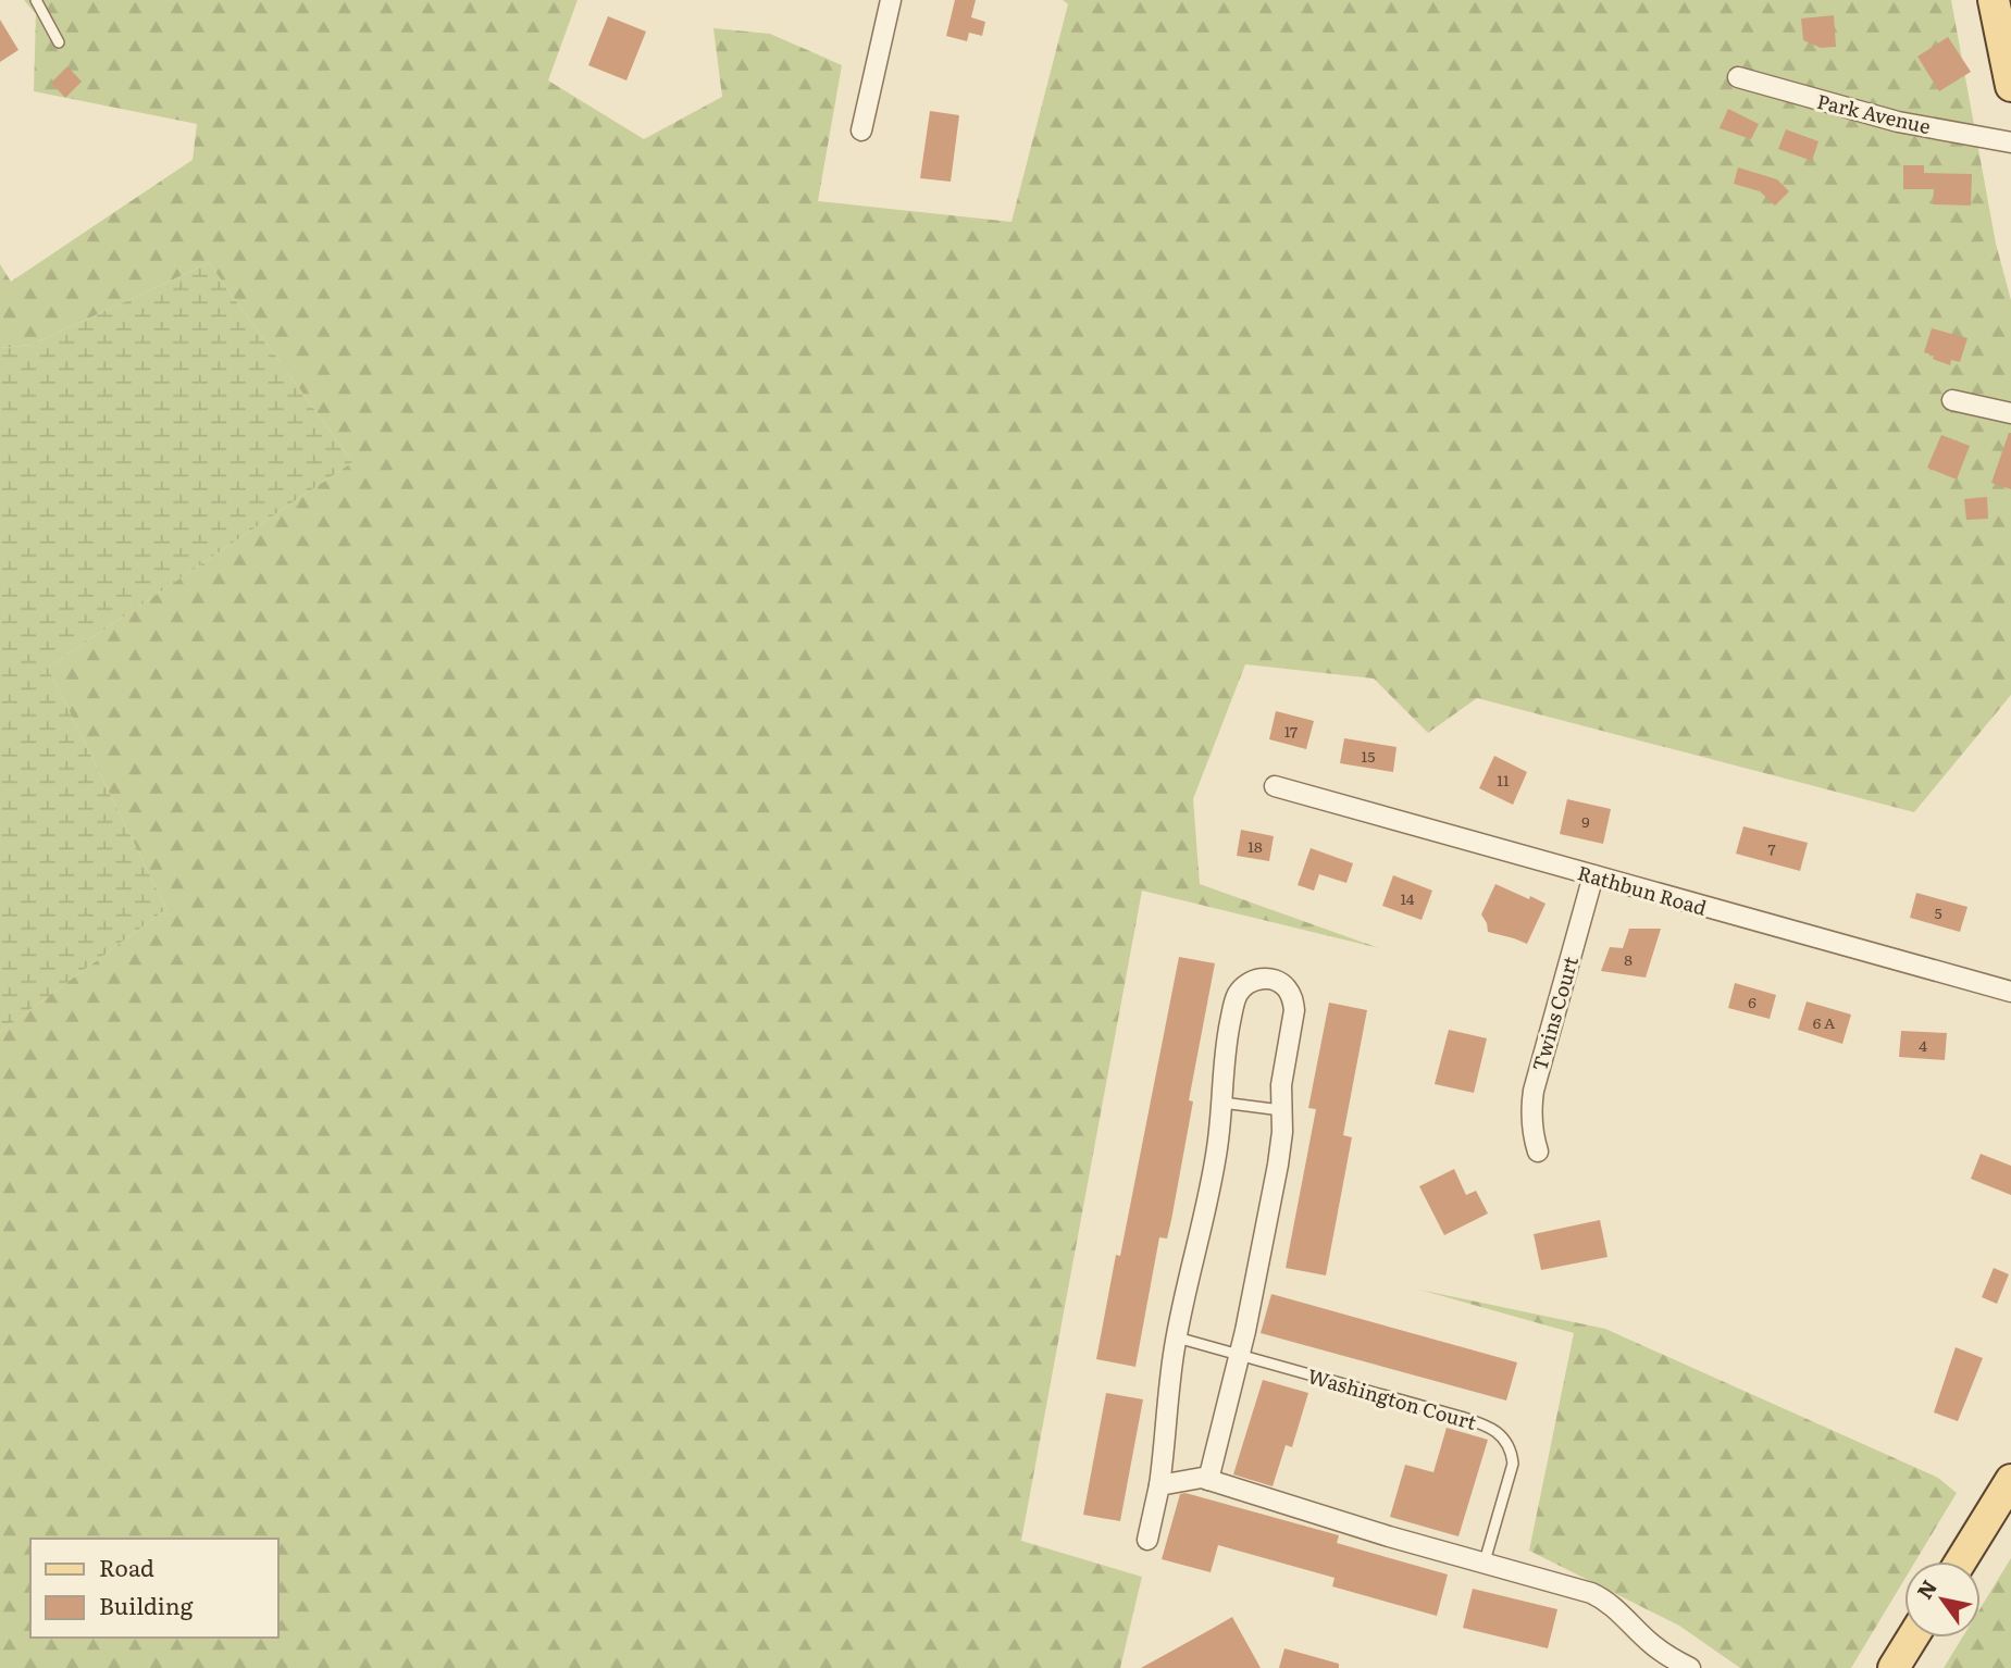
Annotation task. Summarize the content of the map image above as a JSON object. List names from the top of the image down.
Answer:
{
  "streets": {
    "street": ["Park Avenue", "Rathbun Road", "Twins Court"],
    "lane": ["Washington Court"]
  },
  "crossings": [
    ["Rathbun Road", "Twins Court"]
  ],
  "house_numbers": [
    "17",
    "15",
    "11",
    "9",
    "18",
    "7",
    "14",
    "5",
    "8",
    "6",
    "6 A",
    "4"
  ],
  "legend": ["Road", "Building"],
  "north": "top left"
}
